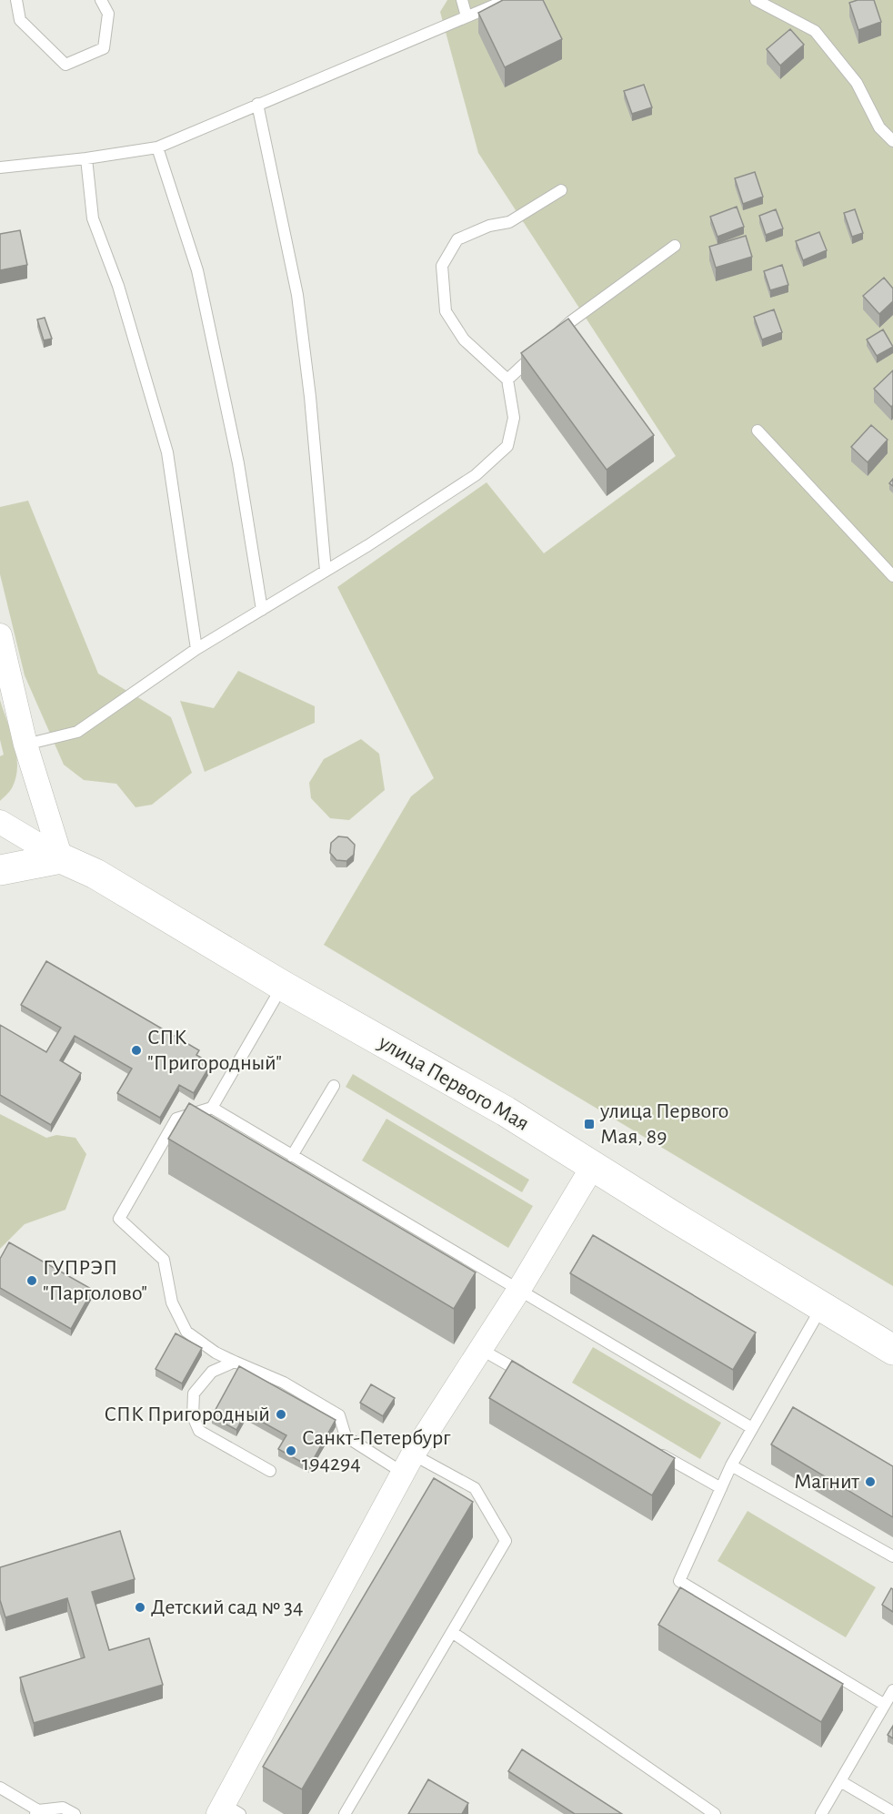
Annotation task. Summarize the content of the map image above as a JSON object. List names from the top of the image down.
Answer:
{
  "streets": {
    "street": ["улица Первого Мая"]
  },
  "places": {
    "other": [
      "СПК \"Пригородный\"",
      "ГУПРЭП \"Парголово\"",
      "СПК Пригородный",
      "Санкт-Петербург 194294",
      "Магнит",
      "Детский сад № 34"
    ],
    "transit": ["улица Первого Мая, 89"]
  }
}
